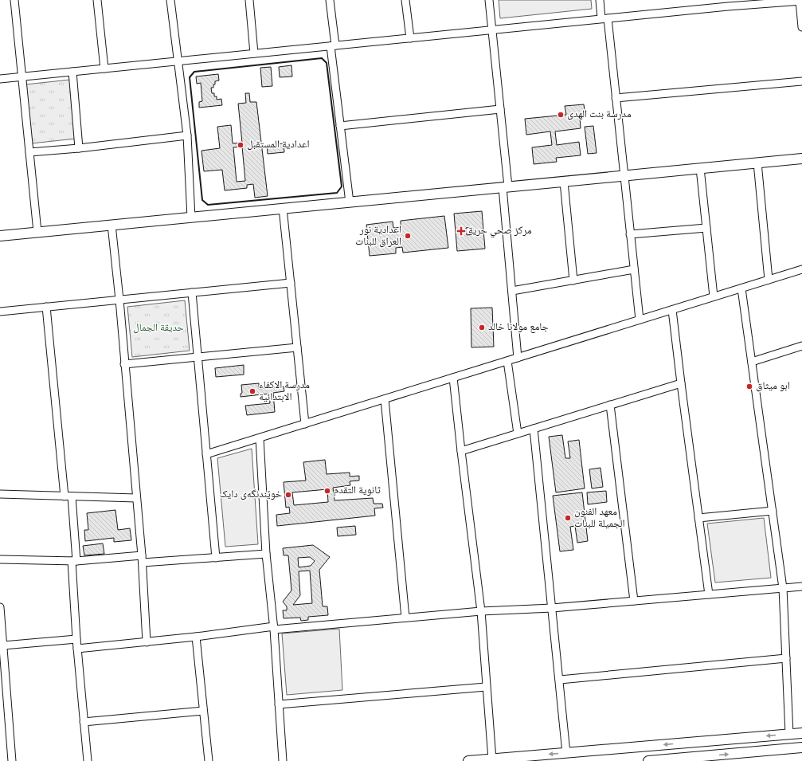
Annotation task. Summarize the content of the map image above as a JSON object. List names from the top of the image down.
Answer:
{
  "parks": ["حديقة الجمال"],
  "places": {
    "other": [
      "مدرسة بنت الهدی",
      "اعدادية المستقبل",
      "اعدادية نور العراق للبنات",
      "جامع مولانا خالد",
      "ابو ميثاق",
      "مدرسة الاكفاء الابتدائية",
      "ثانوية التقدم",
      "خوێندنگەی دایک",
      "معهد الفنون الجميلة للبنات"
    ],
    "health": ["مركز صحي حرية"]
  }
}
